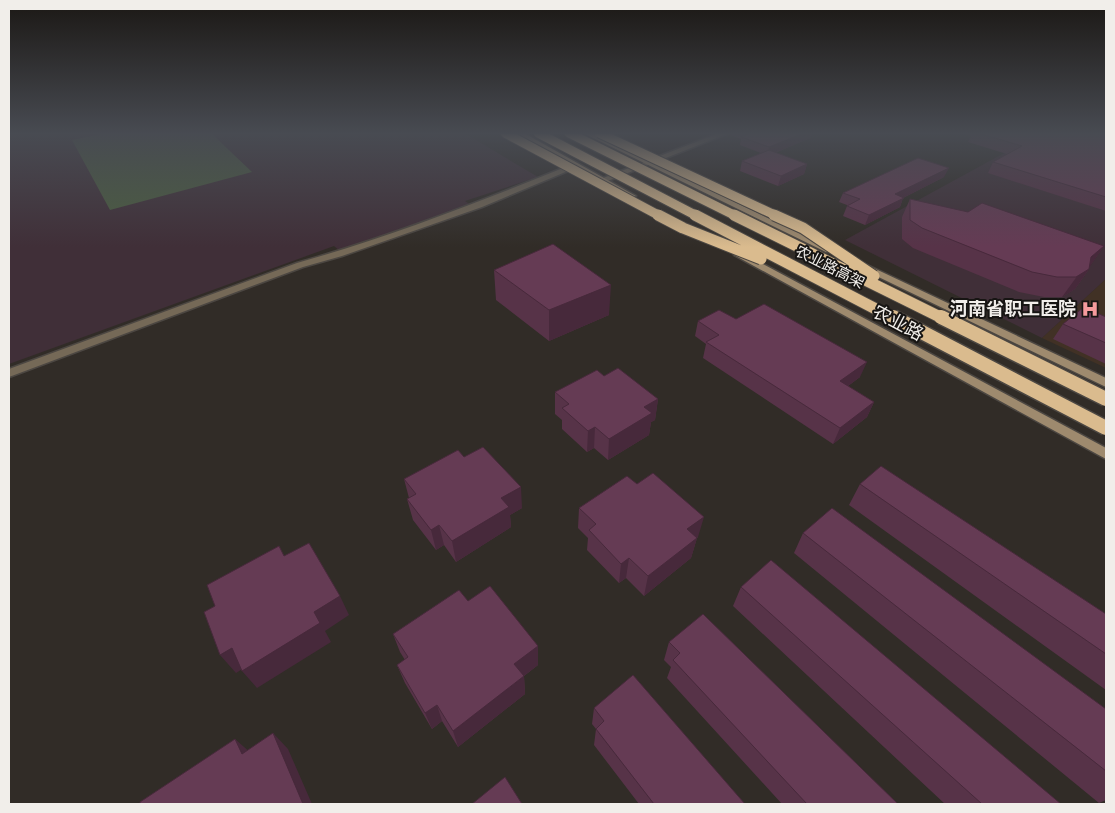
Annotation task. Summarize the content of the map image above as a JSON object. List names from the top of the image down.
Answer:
{
  "streets": {
    "highway": ["农业路高架"],
    "street": ["农业路"]
  },
  "places": {
    "hospital": ["河南省职工医院"]
  }
}
